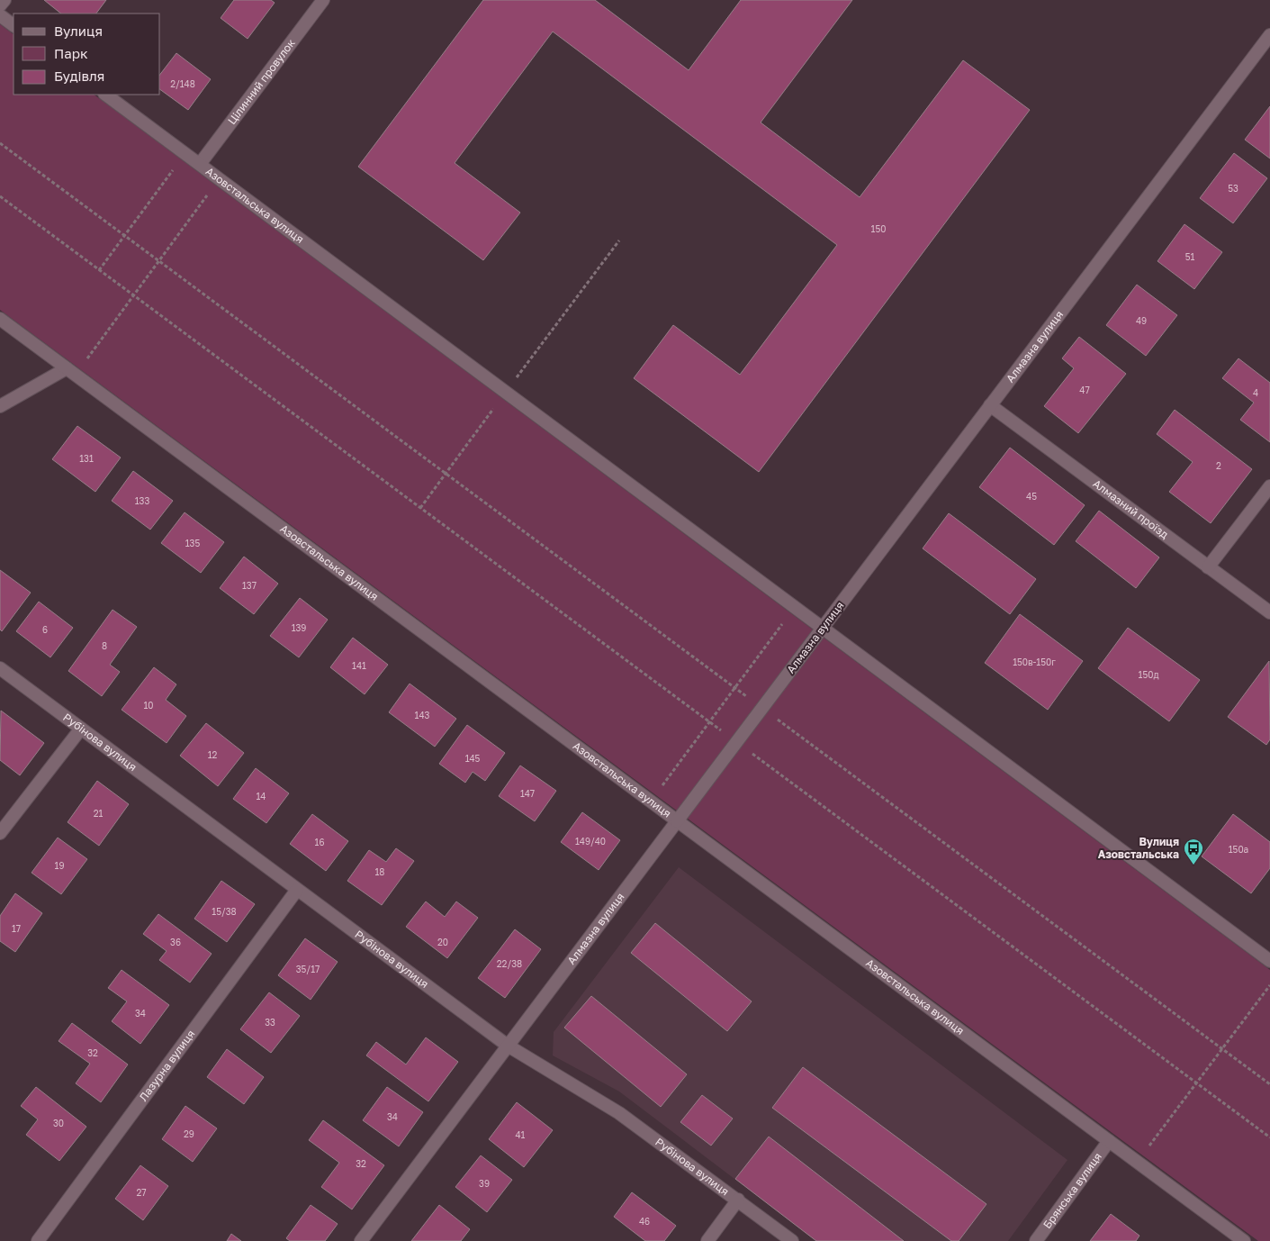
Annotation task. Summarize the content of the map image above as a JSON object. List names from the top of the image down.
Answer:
{
  "streets": {
    "street": [
      "Цілинний провулок",
      "Азовстальська вулиця",
      "Алмазна вулиця",
      "Алмазний проїзд",
      "Рубінова вулиця",
      "Лазурна вулиця",
      "Брянська вулиця"
    ]
  },
  "crossings": [
    ["Цілинний провулок", "Азовстальська вулиця"],
    ["Азовстальська вулиця", "Алмазна вулиця"],
    ["Азовстальська вулиця", "Брянська вулиця"],
    ["Алмазна вулиця", "Алмазний проїзд"],
    ["Алмазна вулиця", "Рубінова вулиця"],
    ["Рубінова вулиця", "Лазурна вулиця"]
  ],
  "places": {
    "bus stop": ["Вулиця Азовстальська"]
  },
  "house_numbers": [
    "2/148",
    "53",
    "150",
    "51",
    "49",
    "47",
    "4",
    "131",
    "2",
    "45",
    "133",
    "135",
    "137",
    "139",
    "6",
    "8",
    "150в-150г",
    "141",
    "150д",
    "10",
    "143",
    "12",
    "145",
    "147",
    "14",
    "21",
    "149/40",
    "16",
    "150а",
    "19",
    "18",
    "15/38",
    "17",
    "36",
    "20",
    "22/38",
    "35/17",
    "34",
    "33",
    "32",
    "34",
    "30",
    "29",
    "41",
    "32",
    "39",
    "27",
    "46"
  ],
  "legend": ["Вулиця", "Парк", "Будівля"]
}
